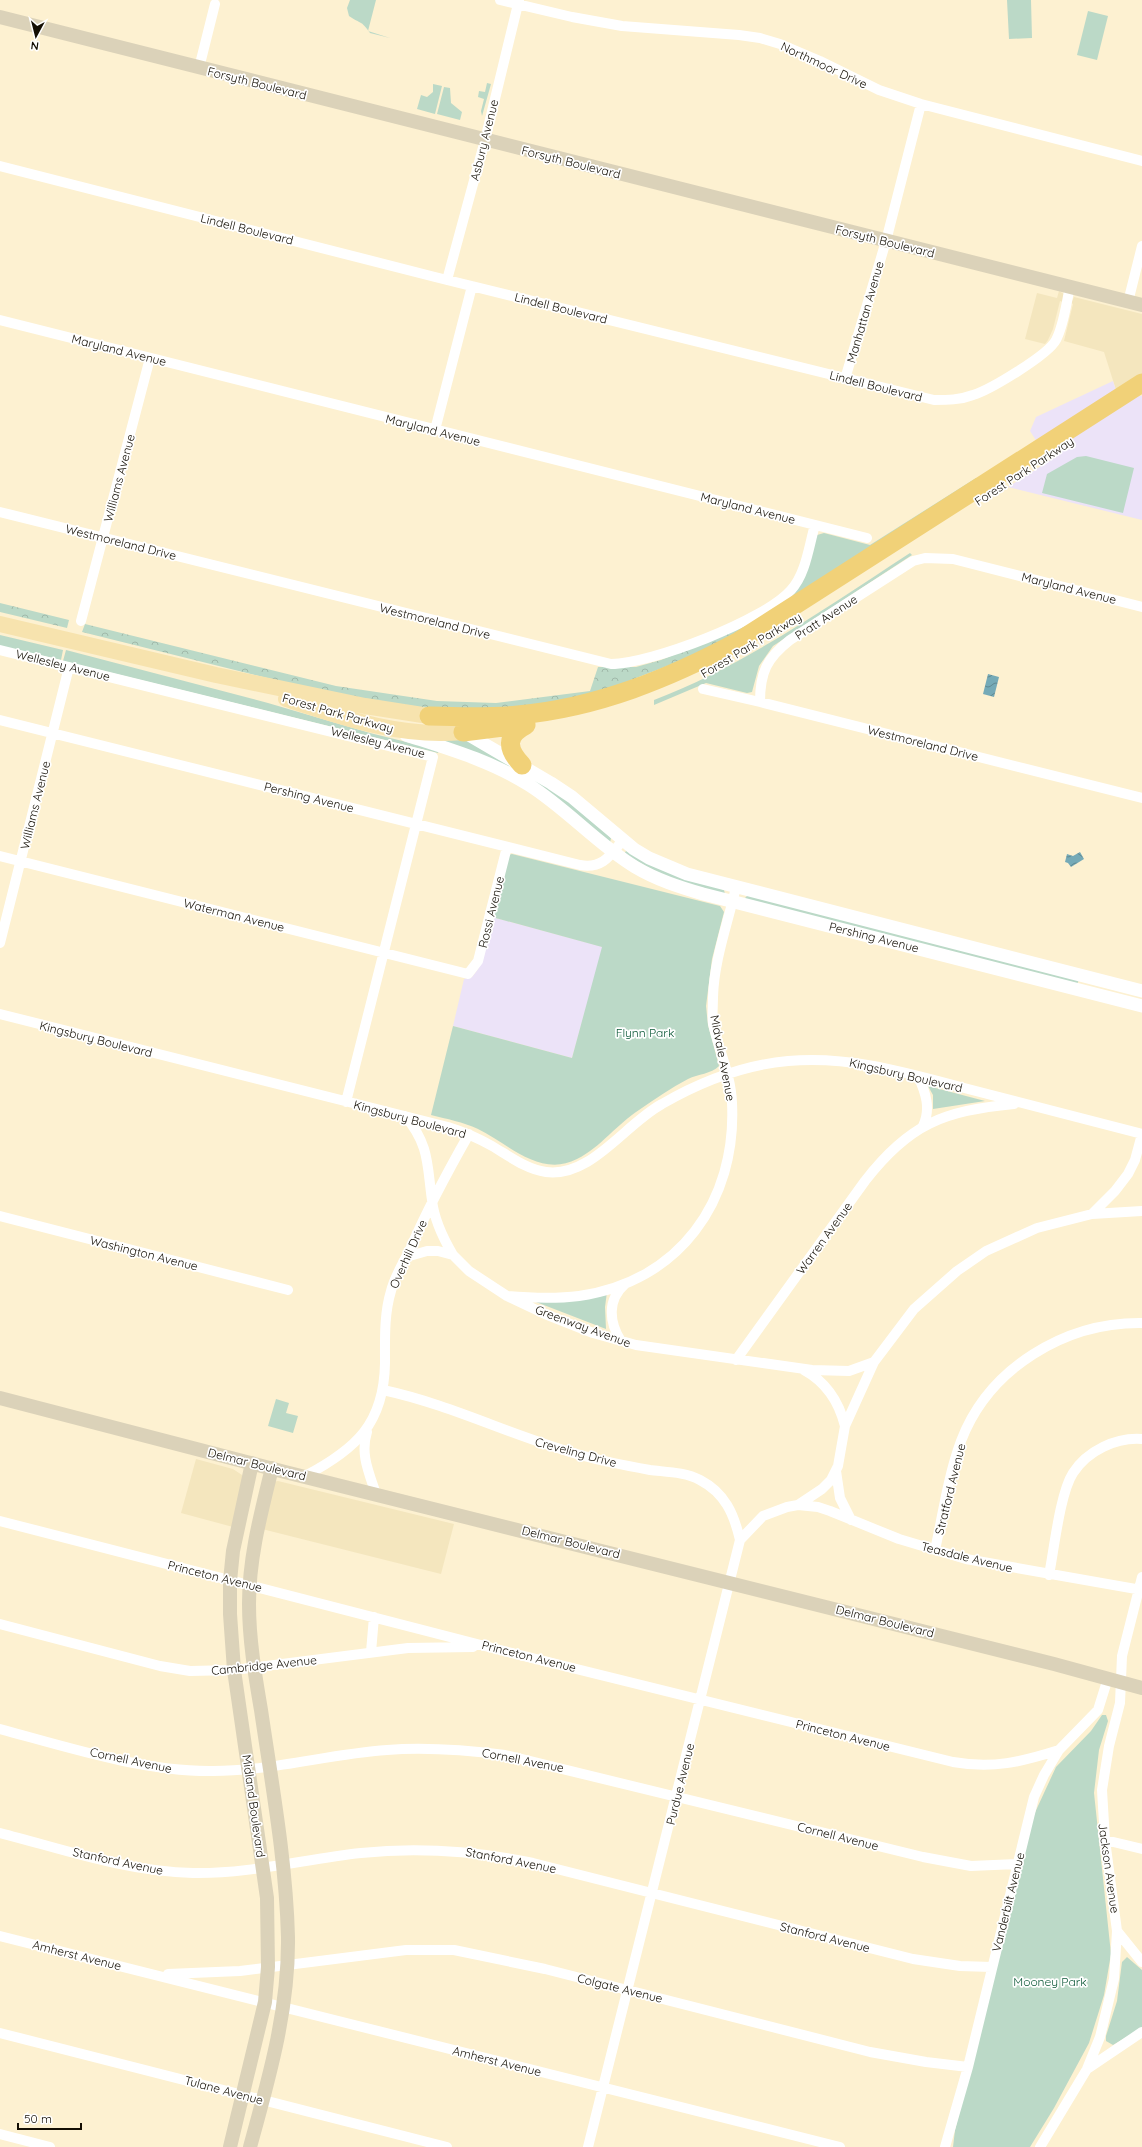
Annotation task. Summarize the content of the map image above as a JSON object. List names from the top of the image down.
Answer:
{
  "streets": {
    "highway": ["Forest Park Parkway"],
    "main road": ["Forsyth Boulevard", "Delmar Boulevard", "Midland Boulevard"],
    "street": [
      "Northmoor Drive",
      "Asbury Avenue",
      "Lindell Boulevard",
      "Manhattan Avenue",
      "Maryland Avenue",
      "Williams Avenue",
      "Westmoreland Drive",
      "Pratt Avenue",
      "Wellesley Avenue",
      "Pershing Avenue",
      "Rossi Avenue",
      "Waterman Avenue",
      "Kingsbury Boulevard",
      "Midvale Avenue",
      "Warren Avenue",
      "Washington Avenue",
      "Overhill Drive",
      "Greenway Avenue",
      "Creveling Drive",
      "Stratford Avenue",
      "Teasdale Avenue",
      "Princeton Avenue",
      "Cambridge Avenue",
      "Cornell Avenue",
      "Purdue Avenue",
      "Stanford Avenue",
      "Jackson Avenue",
      "Vanderbilt Avenue",
      "Amherst Avenue",
      "Colgate Avenue",
      "Tulane Avenue"
    ]
  },
  "crossings": [
    ["Northmoor Drive", "Asbury Avenue"],
    ["Northmoor Drive", "Manhattan Avenue"],
    ["Forsyth Boulevard", "Asbury Avenue"],
    ["Forsyth Boulevard", "Lindell Boulevard"],
    ["Forsyth Boulevard", "Manhattan Avenue"],
    ["Asbury Avenue", "Lindell Boulevard"],
    ["Lindell Boulevard", "Manhattan Avenue"],
    ["Maryland Avenue", "Williams Avenue"],
    ["Maryland Avenue", "Westmoreland Drive"],
    ["Maryland Avenue", "Pratt Avenue"],
    ["Forest Park Parkway", "Pershing Avenue"],
    ["Williams Avenue", "Westmoreland Drive"],
    ["Williams Avenue", "Wellesley Avenue"],
    ["Williams Avenue", "Pershing Avenue"],
    ["Williams Avenue", "Waterman Avenue"],
    ["Westmoreland Drive", "Pratt Avenue"],
    ["Wellesley Avenue", "Pershing Avenue"],
    ["Wellesley Avenue", "Waterman Avenue"],
    ["Wellesley Avenue", "Kingsbury Boulevard"],
    ["Pershing Avenue", "Rossi Avenue"],
    ["Pershing Avenue", "Midvale Avenue"],
    ["Rossi Avenue", "Waterman Avenue"],
    ["Kingsbury Boulevard", "Midvale Avenue"],
    ["Kingsbury Boulevard", "Warren Avenue"],
    ["Kingsbury Boulevard", "Overhill Drive"],
    ["Kingsbury Boulevard", "Greenway Avenue"],
    ["Midvale Avenue", "Greenway Avenue"],
    ["Warren Avenue", "Greenway Avenue"],
    ["Overhill Drive", "Greenway Avenue"],
    ["Overhill Drive", "Creveling Drive"],
    ["Overhill Drive", "Delmar Boulevard"],
    ["Creveling Drive", "Purdue Avenue"],
    ["Delmar Boulevard", "Purdue Avenue"],
    ["Delmar Boulevard", "Midland Boulevard"],
    ["Delmar Boulevard", "Jackson Avenue"],
    ["Delmar Boulevard", "Vanderbilt Avenue"],
    ["Stratford Avenue", "Teasdale Avenue"],
    ["Teasdale Avenue", "Jackson Avenue"],
    ["Princeton Avenue", "Cambridge Avenue"],
    ["Princeton Avenue", "Purdue Avenue"],
    ["Princeton Avenue", "Midland Boulevard"],
    ["Princeton Avenue", "Vanderbilt Avenue"],
    ["Cambridge Avenue", "Midland Boulevard"],
    ["Cornell Avenue", "Purdue Avenue"],
    ["Cornell Avenue", "Midland Boulevard"],
    ["Cornell Avenue", "Vanderbilt Avenue"],
    ["Purdue Avenue", "Stanford Avenue"],
    ["Purdue Avenue", "Amherst Avenue"],
    ["Purdue Avenue", "Colgate Avenue"],
    ["Midland Boulevard", "Stanford Avenue"],
    ["Midland Boulevard", "Amherst Avenue"],
    ["Midland Boulevard", "Colgate Avenue"],
    ["Midland Boulevard", "Tulane Avenue"],
    ["Stanford Avenue", "Vanderbilt Avenue"],
    ["Jackson Avenue", "Vanderbilt Avenue"],
    ["Vanderbilt Avenue", "Colgate Avenue"],
    ["Amherst Avenue", "Colgate Avenue"]
  ],
  "parks": ["Flynn Park", "Mooney Park"],
  "scale_bar": "50 m",
  "north": "bottom"
}
